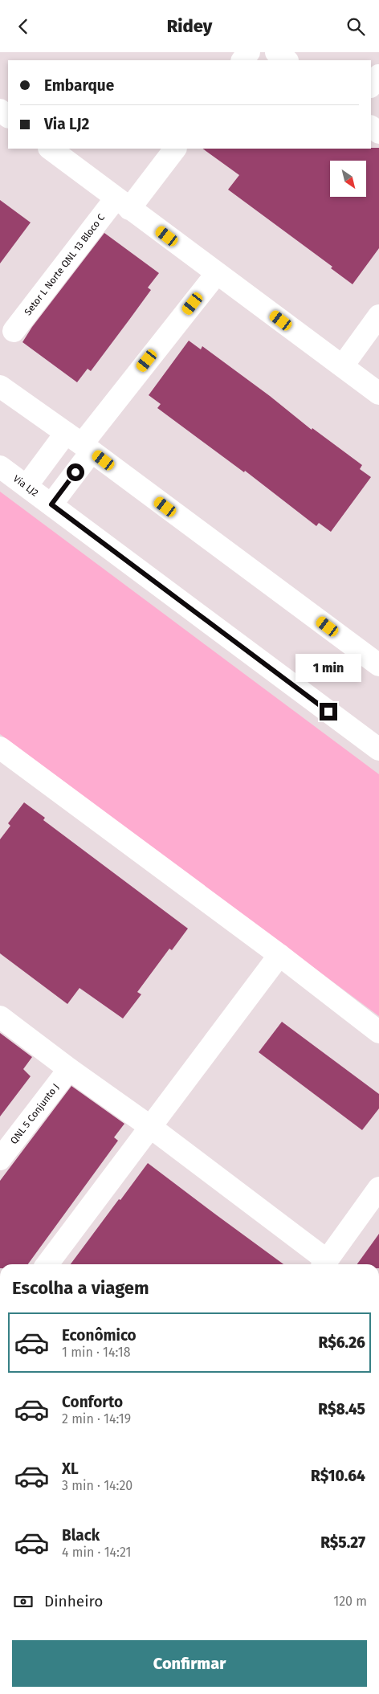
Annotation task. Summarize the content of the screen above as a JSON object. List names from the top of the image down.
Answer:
{
  "streets": {
    "street": ["Setor L Norte QNL 13 Bloco C", "Via LJ2", "QNL 5 Conjunto J"]
  },
  "north": "bottom right",
  "page": {
    "header": "Ridey",
    "banner": ["Embarque", "Via LJ2"],
    "bubble": "1 min",
    "heading": "Escolha a viagem",
    "list": [
      {
        "name": "Econômico",
        "note": "1 min · 14:18",
        "value": "R$6.26"
      },
      {
        "name": "Conforto",
        "note": "2 min · 14:19",
        "value": "R$8.45"
      },
      {
        "name": "XL",
        "note": "3 min · 14:20",
        "value": "R$10.64"
      },
      {
        "name": "Black",
        "note": "4 min · 14:21",
        "value": "R$5.27"
      }
    ],
    "pay": ["Dinheiro", "120 m"],
    "buttons": "Confirmar"
  }
}
